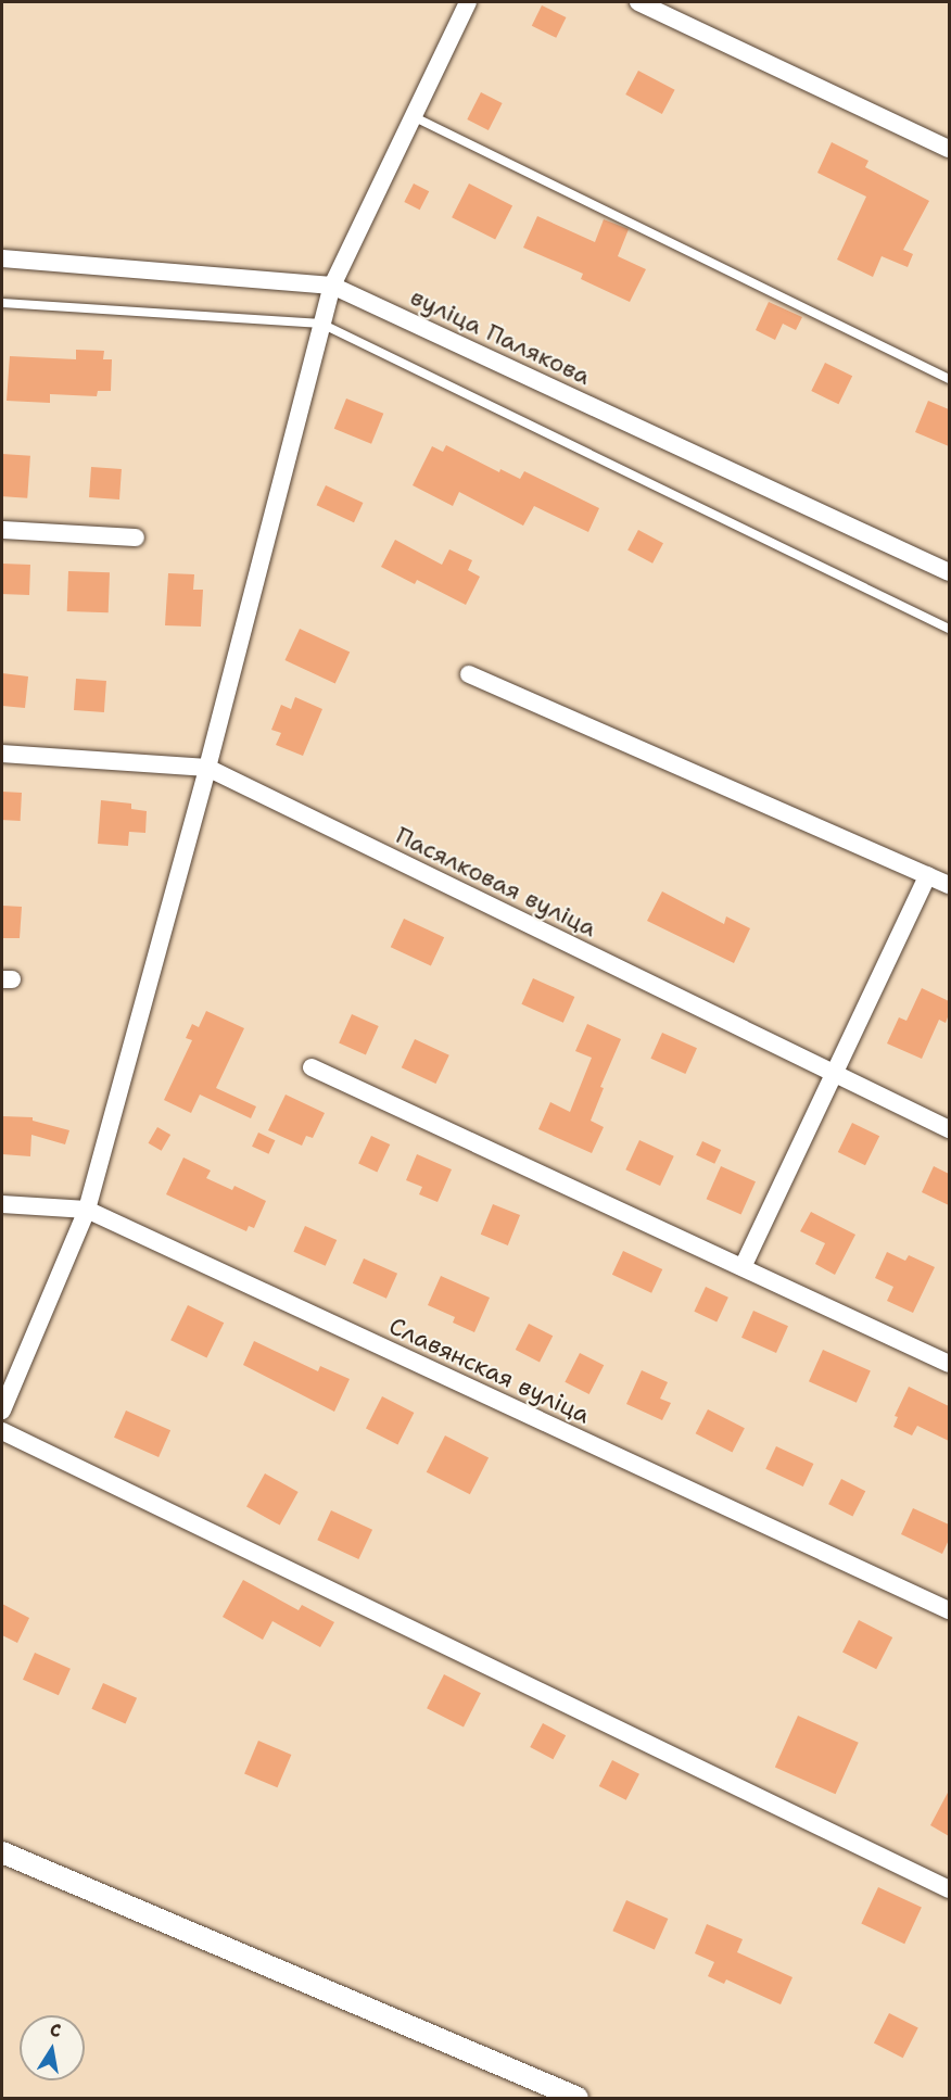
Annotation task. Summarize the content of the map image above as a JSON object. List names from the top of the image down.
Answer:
{
  "streets": {
    "street": ["вуліца Палякова", "Пасялковая вуліца", "Славянская вуліца"]
  },
  "north": "top"
}
